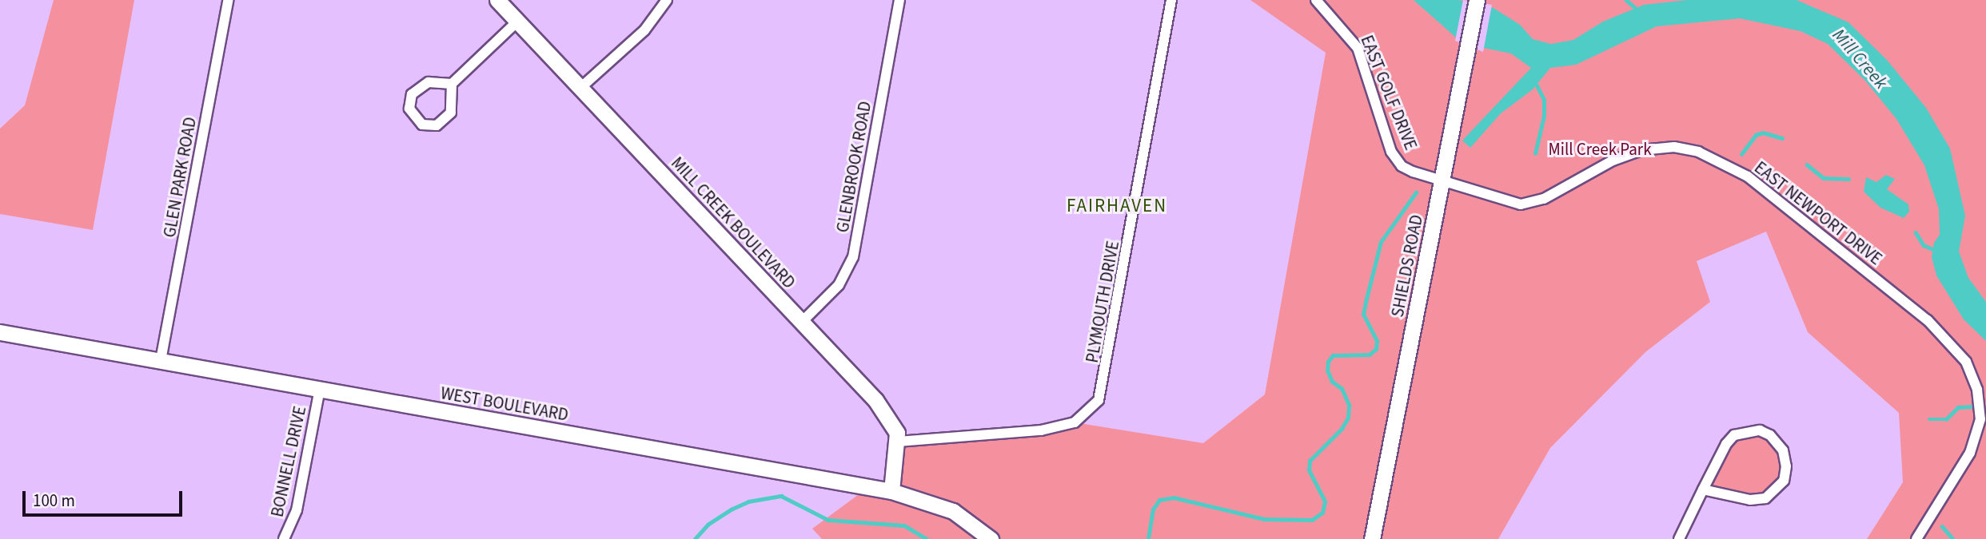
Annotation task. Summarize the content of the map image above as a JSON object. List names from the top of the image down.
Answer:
{
  "streets": {
    "street": [
      "EAST GOLF DRIVE",
      "GLENBROOK ROAD",
      "GLEN PARK ROAD",
      "EAST NEWPORT DRIVE",
      "MILL CREEK BOULEVARD",
      "SHIELDS ROAD",
      "PLYMOUTH DRIVE",
      "WEST BOULEVARD",
      "BONNELL DRIVE"
    ]
  },
  "crossings": [
    ["EAST GOLF DRIVE", "EAST NEWPORT DRIVE"],
    ["EAST GOLF DRIVE", "SHIELDS ROAD"],
    ["GLENBROOK ROAD", "MILL CREEK BOULEVARD"],
    ["GLEN PARK ROAD", "WEST BOULEVARD"],
    ["EAST NEWPORT DRIVE", "SHIELDS ROAD"],
    ["MILL CREEK BOULEVARD", "PLYMOUTH DRIVE"],
    ["WEST BOULEVARD", "BONNELL DRIVE"]
  ],
  "districts": ["FAIRHAVEN"],
  "water": ["Mill Creek"],
  "parks": ["Mill Creek Park"],
  "scale_bar": "100 m"
}
